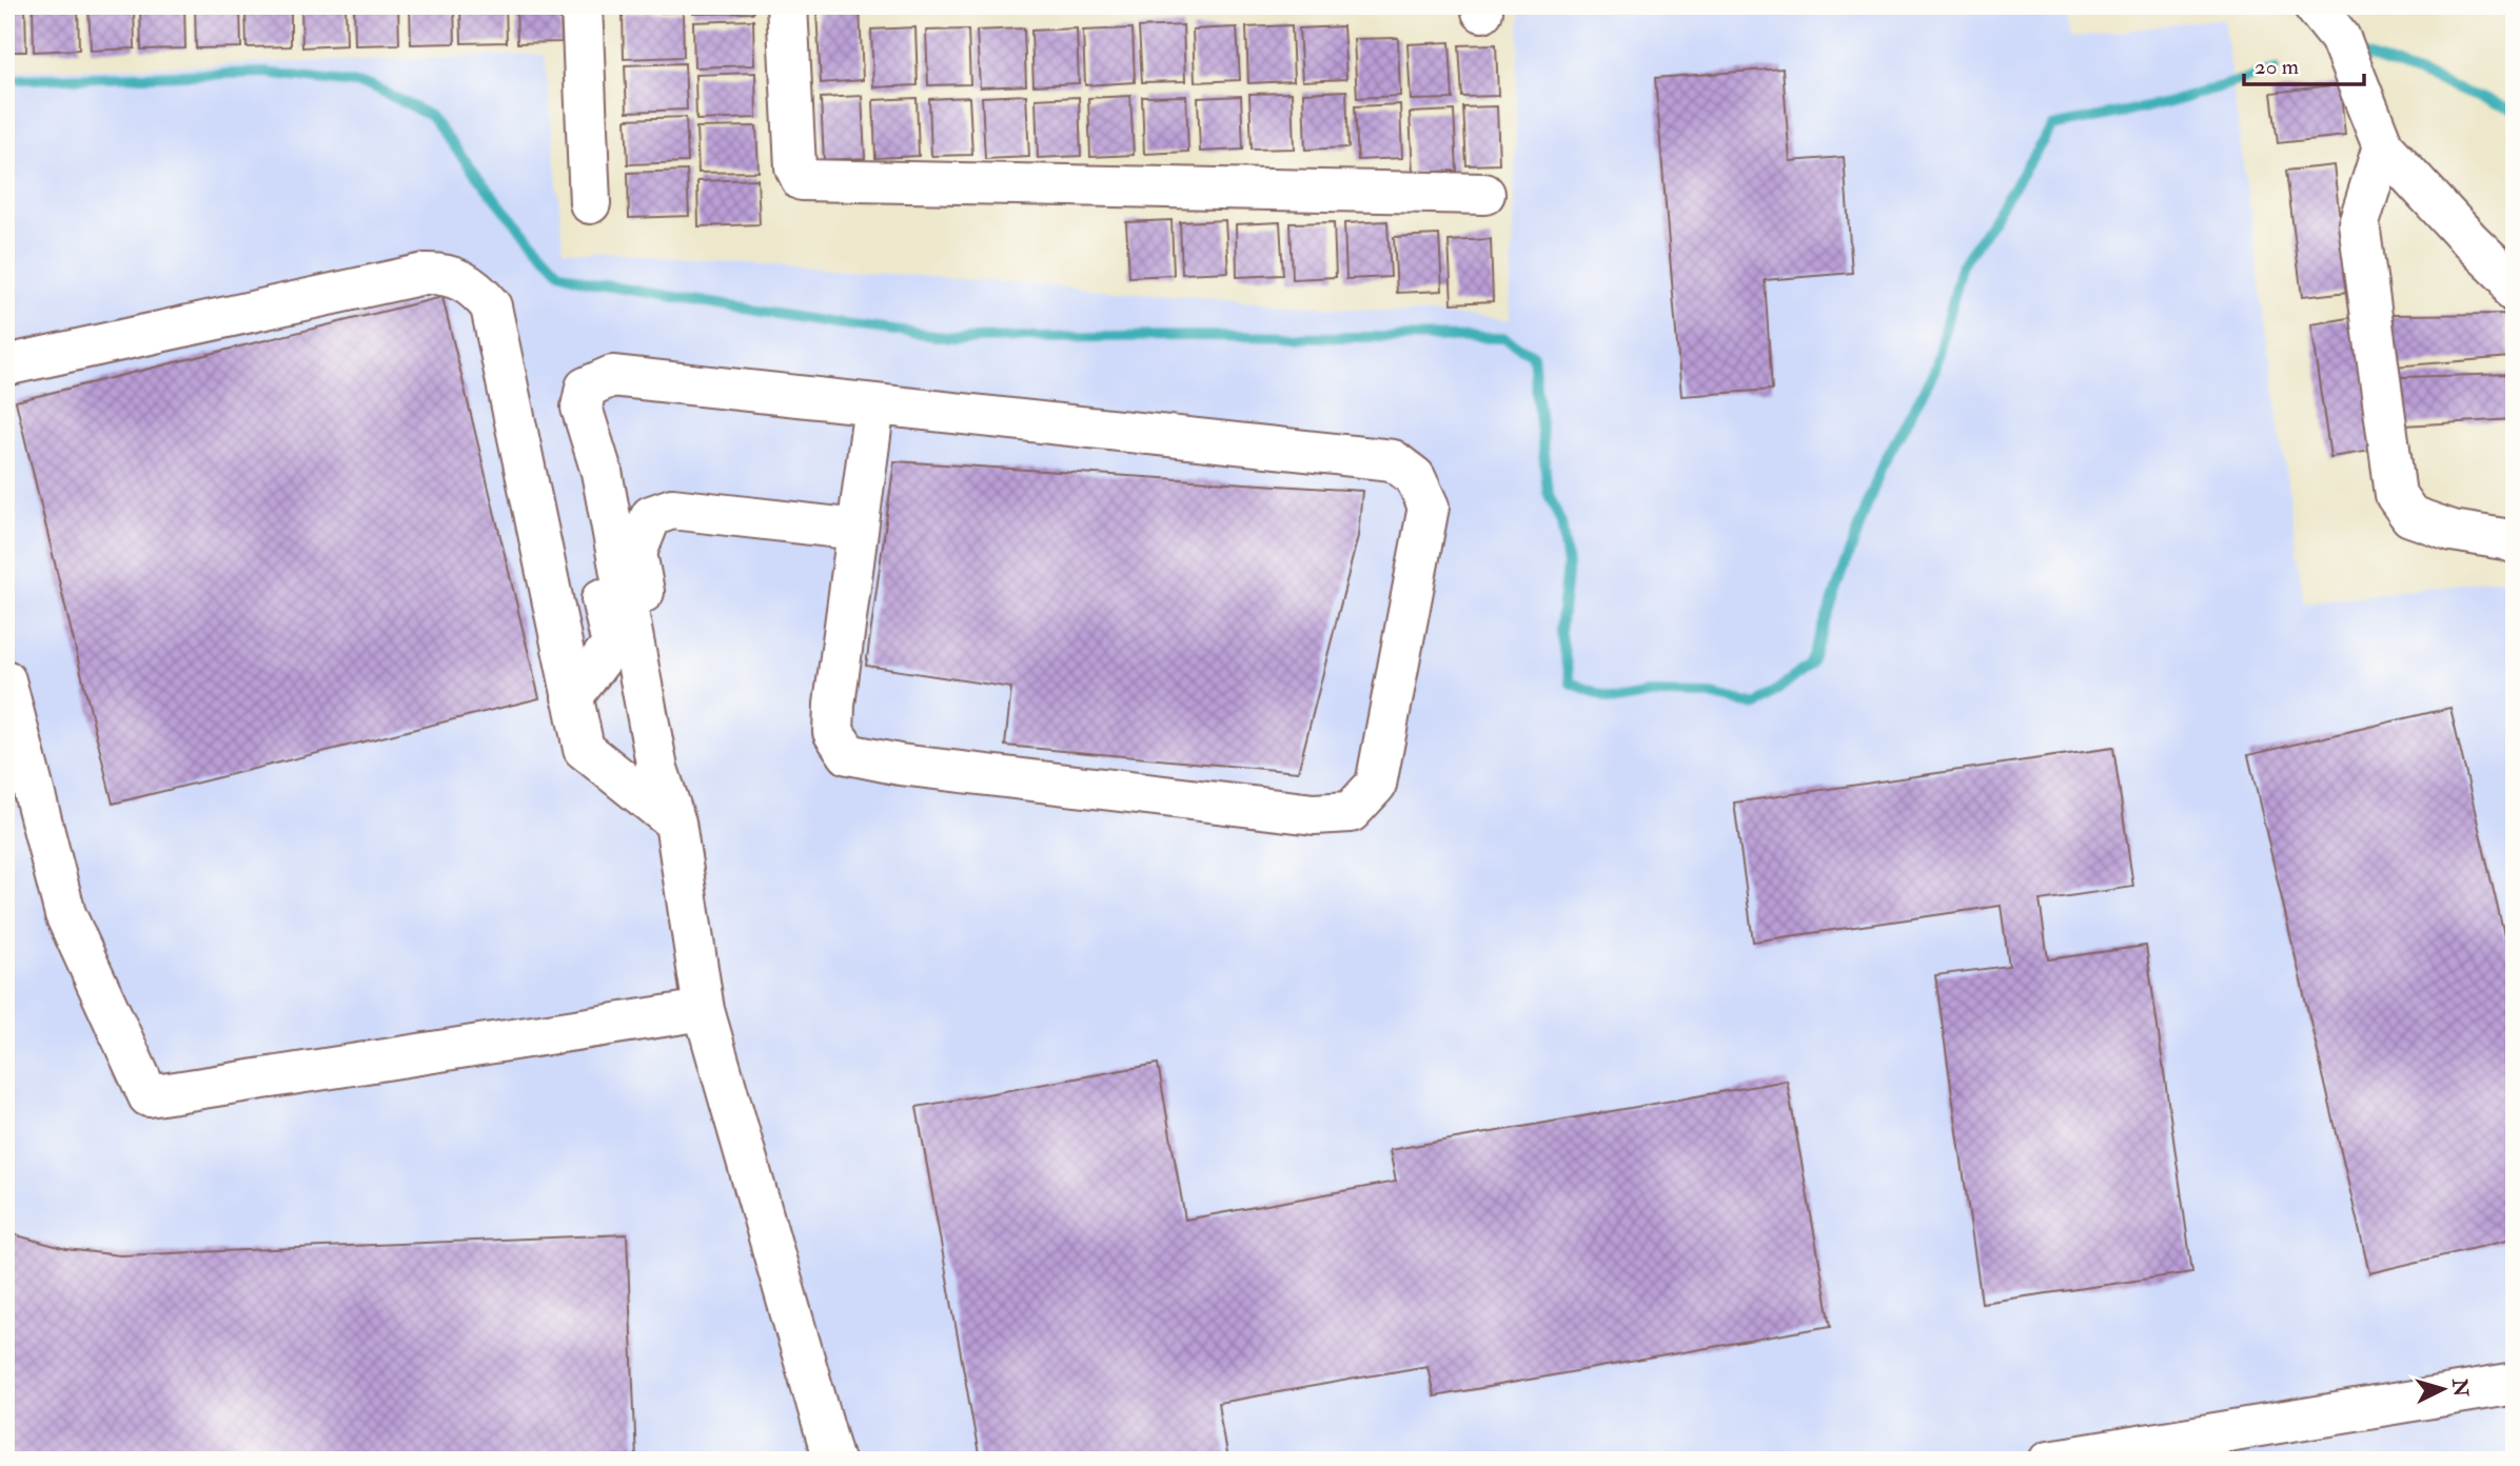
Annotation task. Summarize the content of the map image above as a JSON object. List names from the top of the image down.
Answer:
{
  "scale_bar": "20 m",
  "north": "right"
}
